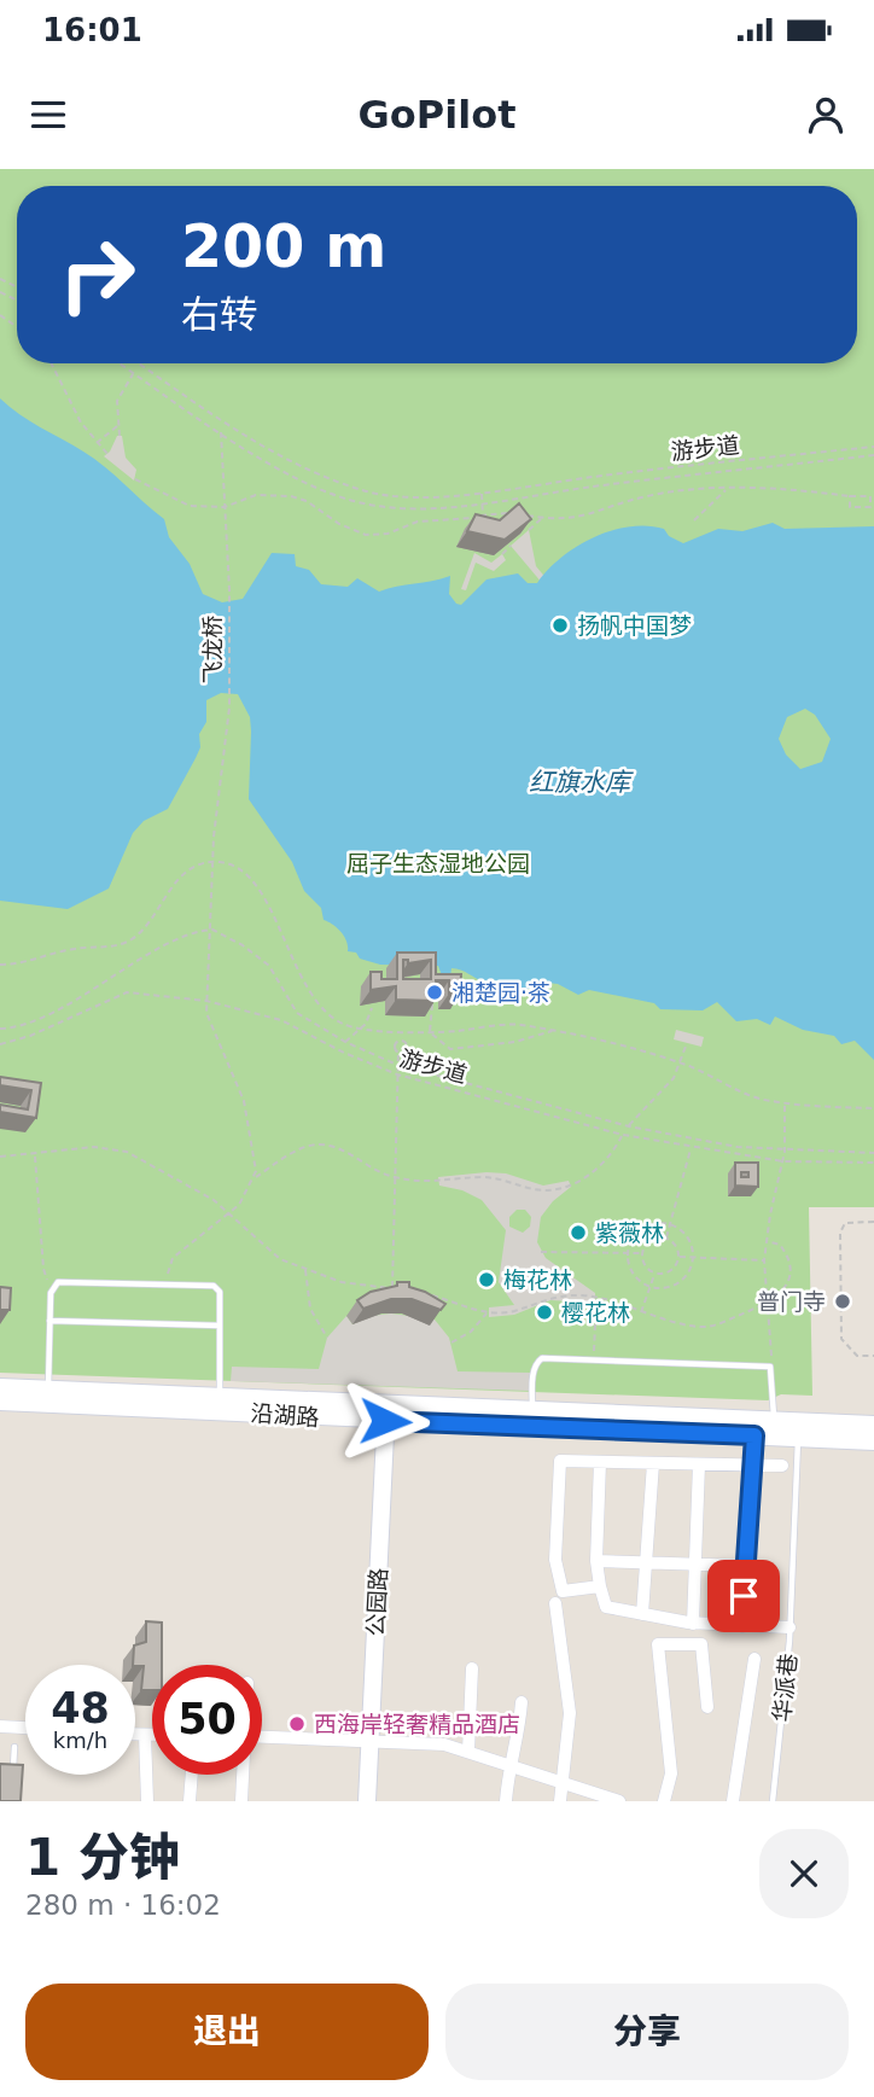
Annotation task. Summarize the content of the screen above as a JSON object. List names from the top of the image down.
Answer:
{
  "streets": {
    "main road": ["沿湖路", "公园路"],
    "lane": ["华派巷"],
    "path": ["游步道", "飞龙桥"]
  },
  "crossings": [
    ["游步道", "飞龙桥"],
    ["沿湖路", "公园路"],
    ["沿湖路", "华派巷"]
  ],
  "water": ["红旗水库"],
  "parks": ["屈子生态湿地公园"],
  "places": [
    "扬帆中国梦",
    "湘楚园·茶",
    "紫薇林",
    "梅花林",
    "普门寺",
    "樱花林",
    "西海岸轻奢精品酒店"
  ],
  "page": {
    "status": "16:01",
    "header": "GoPilot",
    "turn": ["200 m", "右转"],
    "speed": "48 km/h",
    "limit": "50",
    "heading": ["1 分钟", "280 m · 16:02"],
    "buttons": ["退出", "分享"]
  }
}
